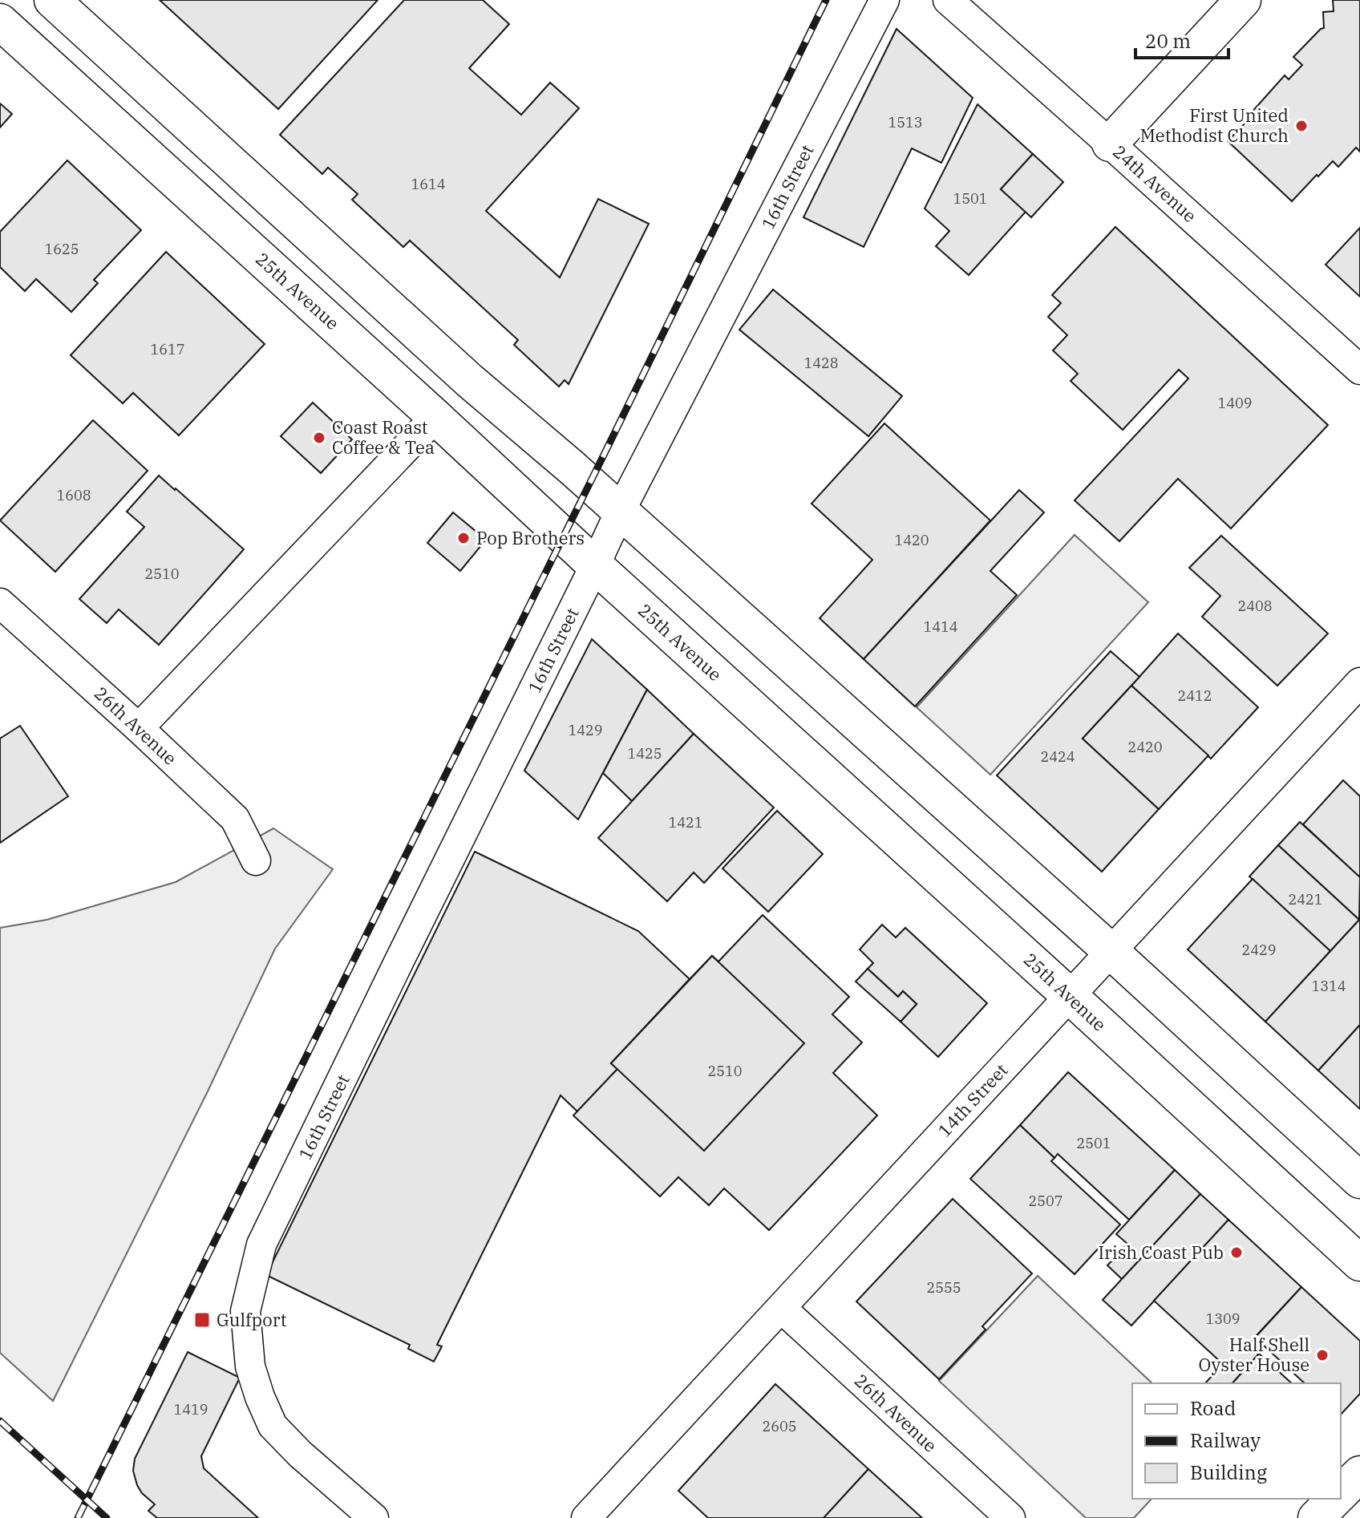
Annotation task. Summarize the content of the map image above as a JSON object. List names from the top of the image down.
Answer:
{
  "streets": {
    "main road": ["25th Avenue"],
    "street": [
      "24th Avenue",
      "16th Street",
      "26th Avenue",
      "14th Street"
    ]
  },
  "crossings": [
    ["16th Street", "25th Avenue"],
    ["25th Avenue", "14th Street"],
    ["26th Avenue", "14th Street"]
  ],
  "places": {
    "other": [
      "First United Methodist Church",
      "Coast Roast Coffee & Tea",
      "Pop Brothers",
      "Irish Coast Pub",
      "Half Shell Oyster House"
    ],
    "transit": ["Gulfport"]
  },
  "house_numbers": [
    "1513",
    "1614",
    "1501",
    "1625",
    "1617",
    "1428",
    "1409",
    "1608",
    "1420",
    "2510",
    "2408",
    "1414",
    "2412",
    "1429",
    "2420",
    "1425",
    "2424",
    "1421",
    "2421",
    "2429",
    "1314",
    "2510",
    "2501",
    "2507",
    "2555",
    "1309",
    "1419",
    "2605"
  ],
  "legend": ["Road", "Railway", "Building"],
  "scale_bar": "20 m"
}
